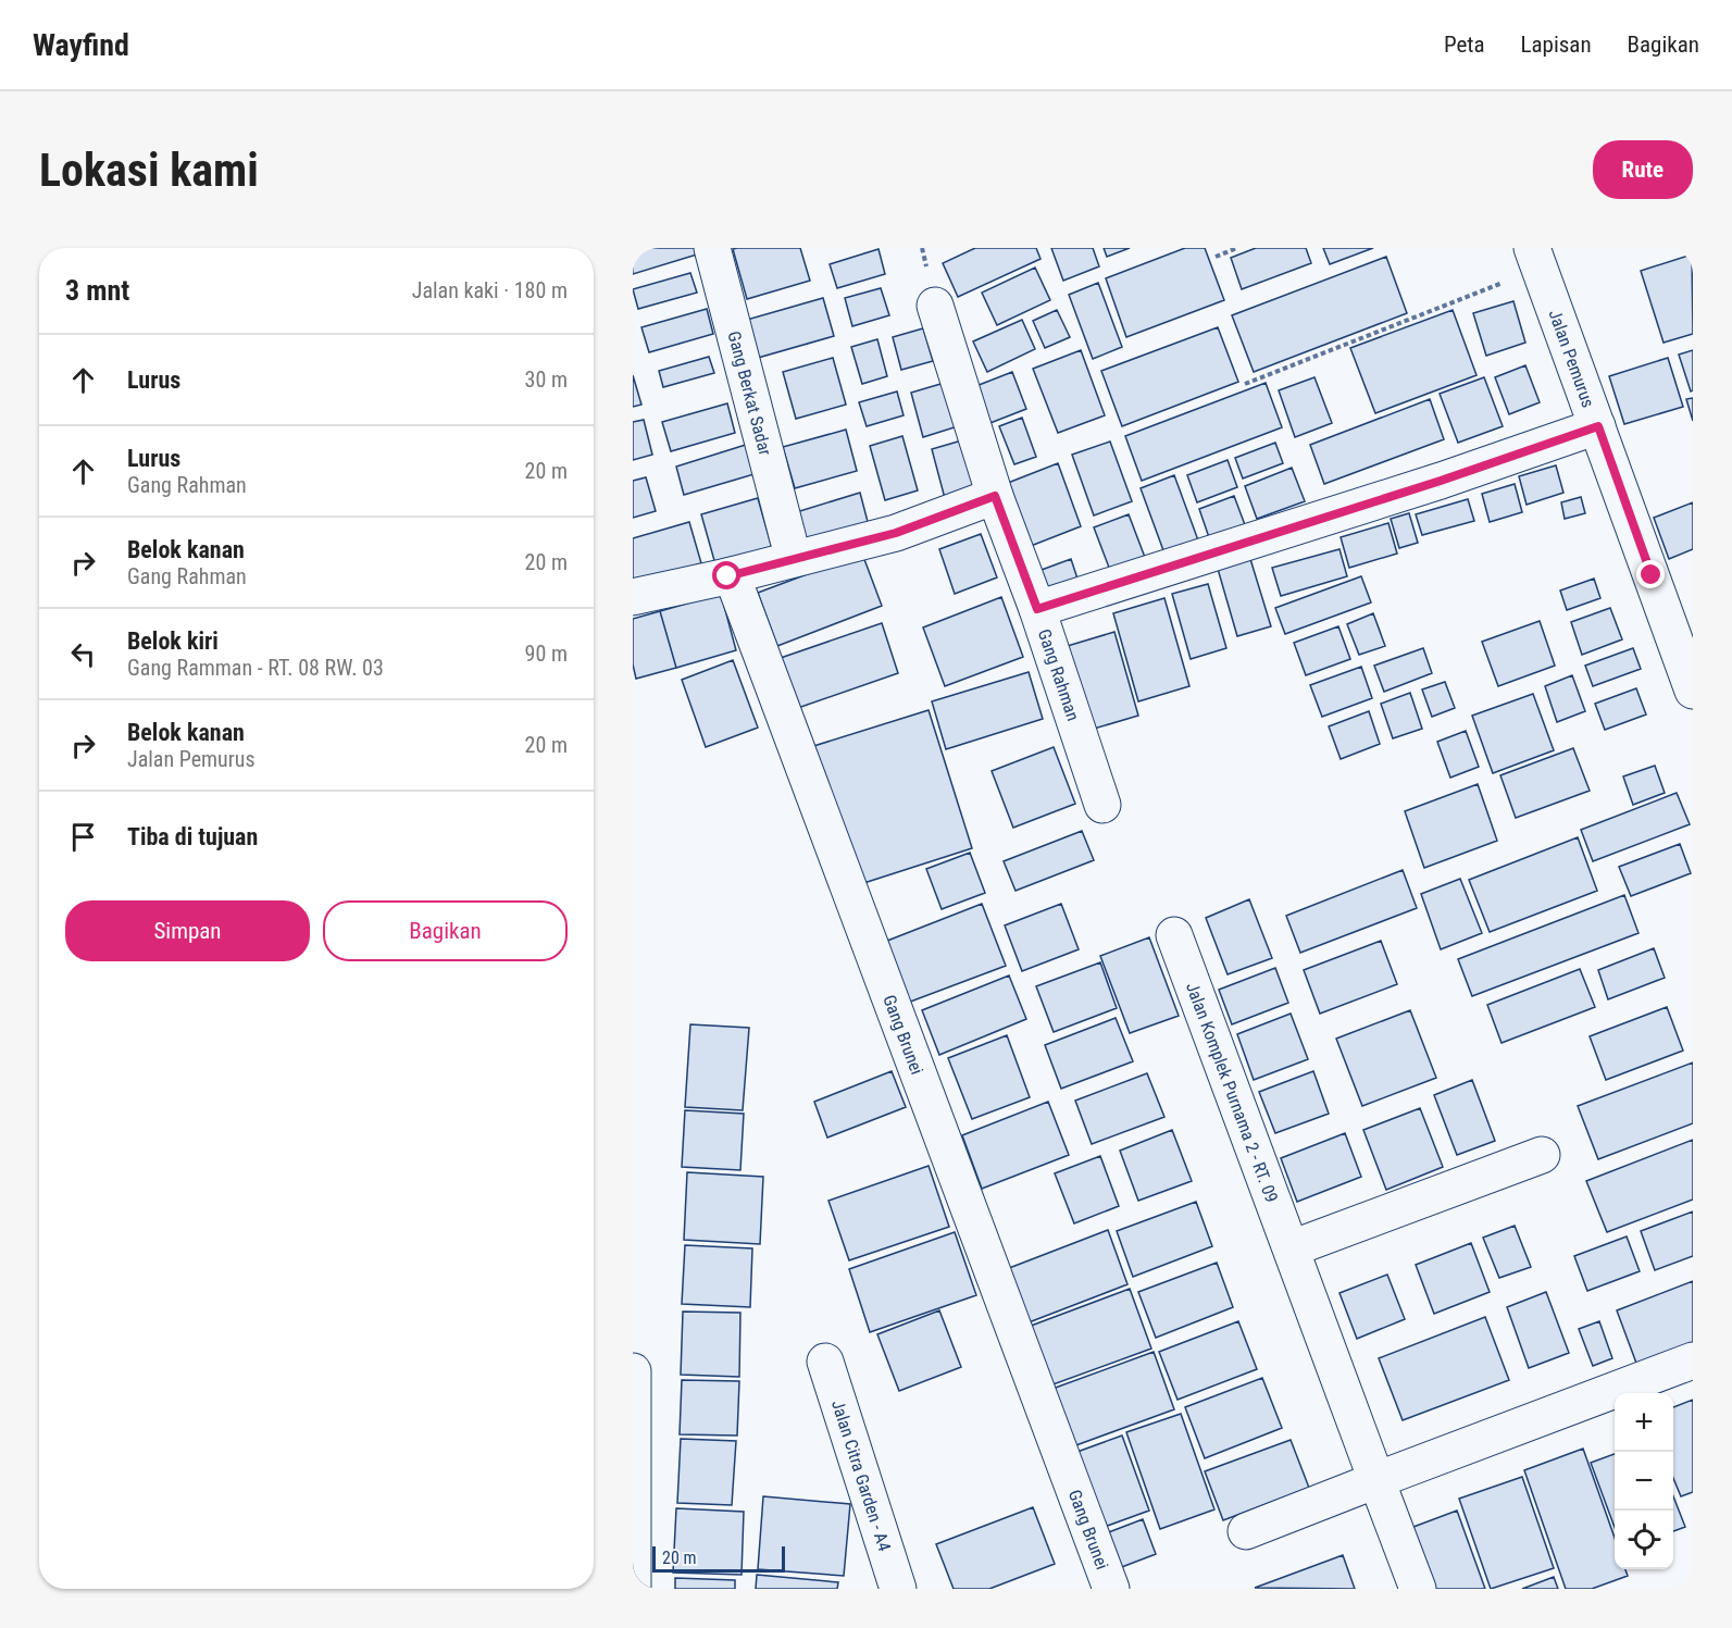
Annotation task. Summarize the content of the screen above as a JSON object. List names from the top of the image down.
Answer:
{
  "streets": {
    "street": [
      "Jalan Pemurus",
      "Gang Berkat Sadar",
      "Gang Rahman",
      "Gang Brunei",
      "Jalan Komplek Purnama 2 - RT. 09",
      "Jalan Citra Garden - A4"
    ]
  },
  "scale_bar": "20 m",
  "page": {
    "header": "Wayfind",
    "nav": ["Peta", "Lapisan", "Bagikan"],
    "buttons": [
      "Rute",
      ["Simpan", "Bagikan"]
    ],
    "title": "Lokasi kami",
    "heading": ["3 mnt", "Jalan kaki · 180 m"],
    "list": [
      ["Lurus", "30 m"],
      ["Lurus", "Gang Rahman", "20 m"],
      ["Belok kanan", "Gang Rahman", "20 m"],
      ["Belok kiri", "Gang Ramman - RT. 08 RW. 03", "90 m"],
      ["Belok kanan", "Jalan Pemurus", "20 m"],
      "Tiba di tujuan"
    ],
    "map_buttons": ["+", "−"],
    "scale": "20 m"
  }
}
